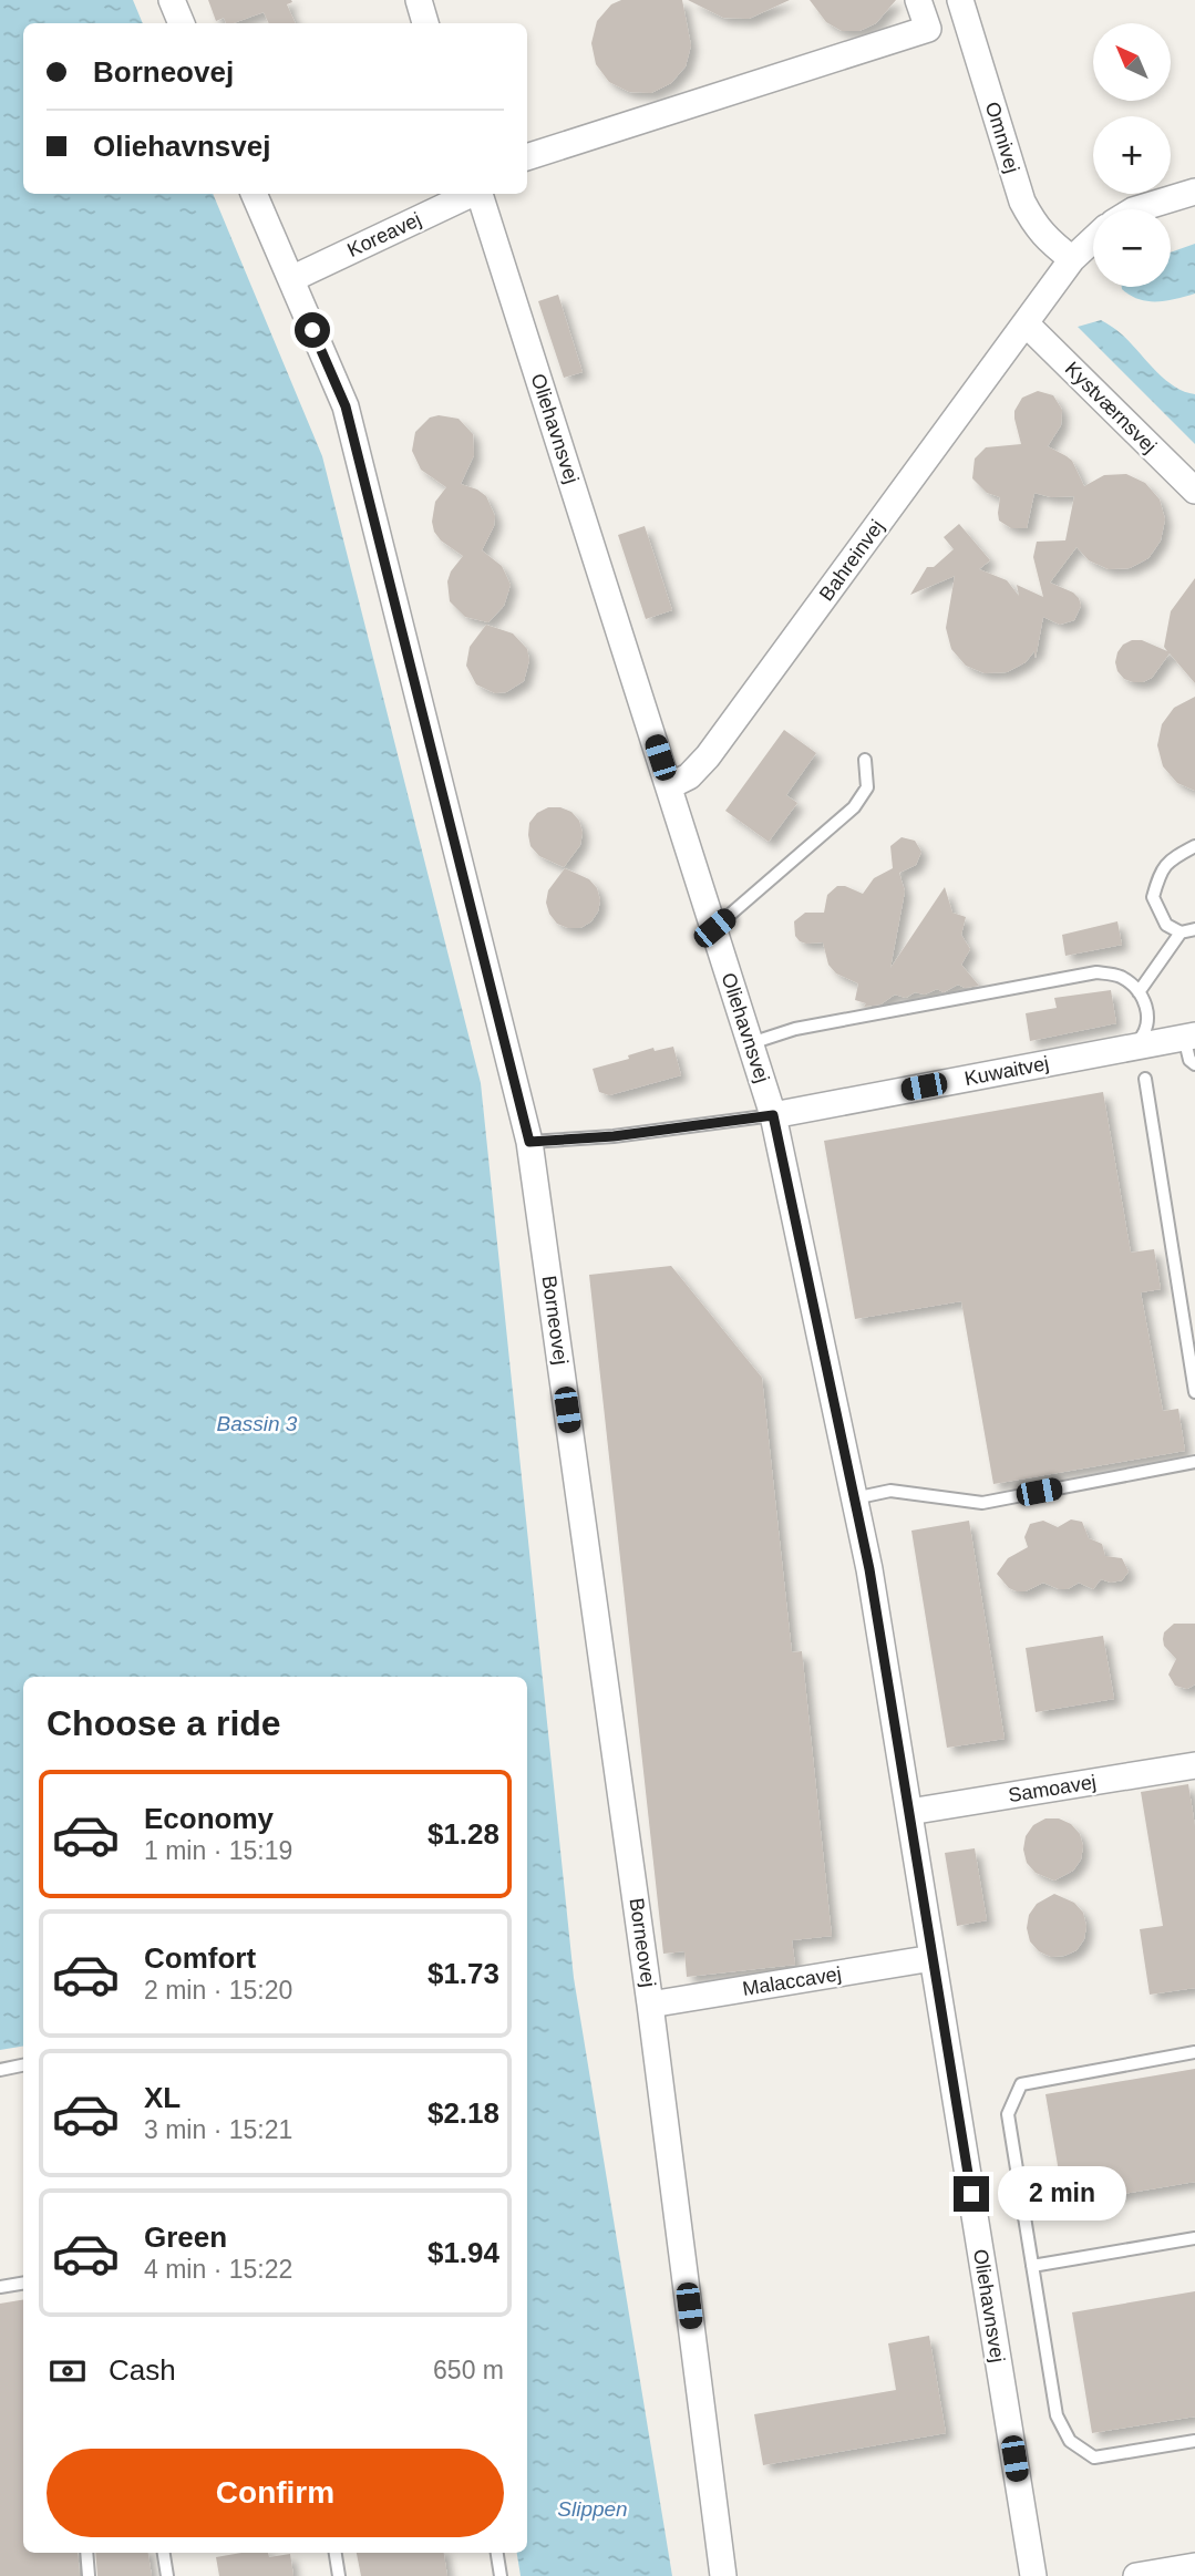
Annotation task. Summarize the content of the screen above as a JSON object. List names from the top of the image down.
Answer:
{
  "streets": {
    "street": [
      "Omnivej",
      "Koreavej",
      "Kystværnsvej",
      "Oliehavnsvej",
      "Bahreinvej",
      "Kuwaitvej",
      "Borneovej",
      "Samoavej",
      "Malaccavej"
    ]
  },
  "crossings": [
    ["Koreavej", "Borneovej"],
    ["Kystværnsvej", "Bahreinvej"],
    ["Oliehavnsvej", "Bahreinvej"],
    ["Oliehavnsvej", "Kuwaitvej"],
    ["Oliehavnsvej", "Samoavej"],
    ["Oliehavnsvej", "Malaccavej"],
    ["Borneovej", "Malaccavej"]
  ],
  "water": ["Bassin 3", "Slippen"],
  "north": "top left",
  "page": {
    "map_buttons": ["+", "−"],
    "banner": ["Borneovej", "Oliehavnsvej"],
    "heading": "Choose a ride",
    "list": [
      {
        "name": "Economy",
        "note": "1 min · 15:19",
        "value": "$1.28"
      },
      {
        "name": "Comfort",
        "note": "2 min · 15:20",
        "value": "$1.73"
      },
      {
        "name": "XL",
        "note": "3 min · 15:21",
        "value": "$2.18"
      },
      {
        "name": "Green",
        "note": "4 min · 15:22",
        "value": "$1.94"
      }
    ],
    "bubble": "2 min",
    "pay": ["Cash", "650 m"],
    "buttons": "Confirm"
  }
}
